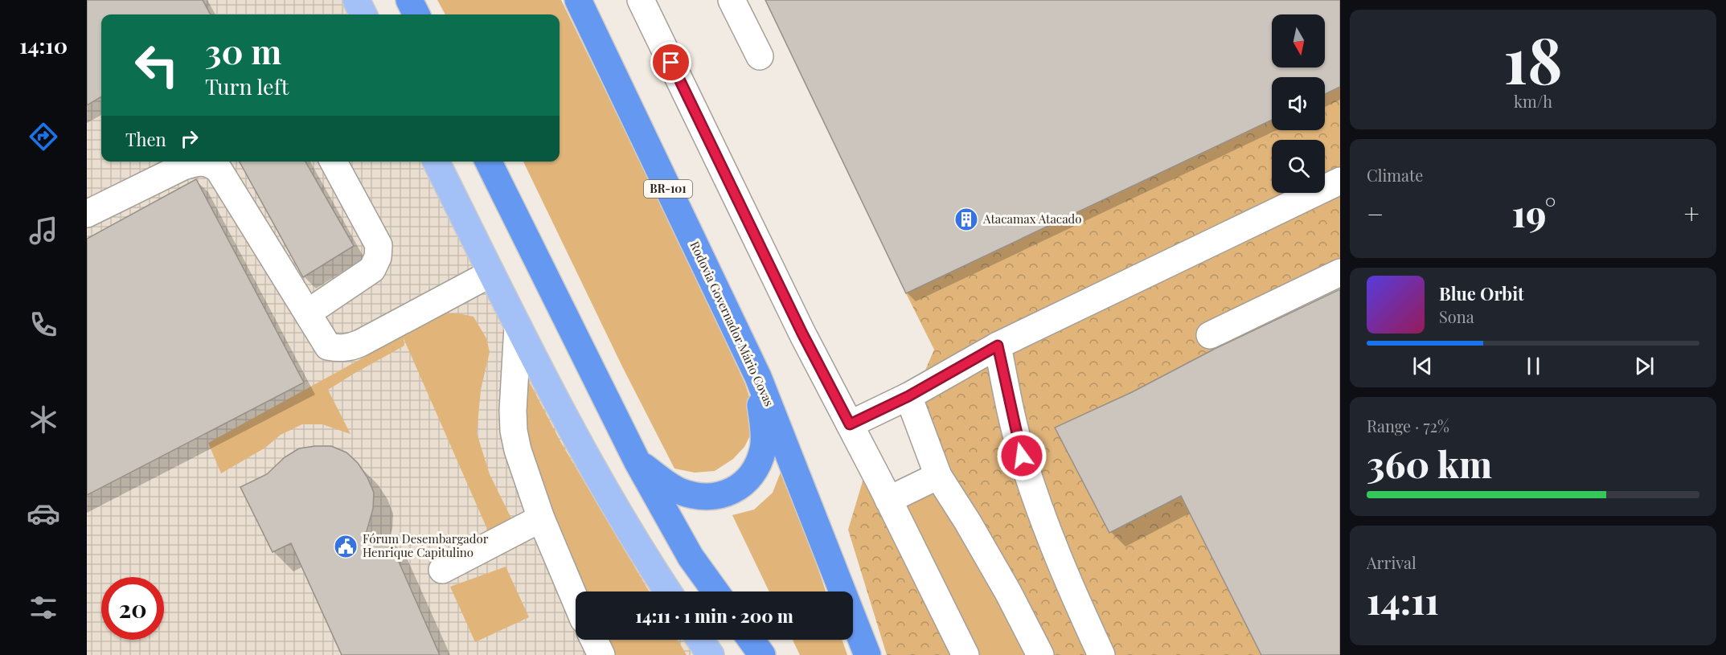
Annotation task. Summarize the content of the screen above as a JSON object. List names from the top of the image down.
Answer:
{
  "streets": {
    "highway": ["BR-101", "Rodovia Governador Mário Covas"]
  },
  "places": {
    "building": ["Atacamax Atacado"],
    "public building": ["Fórum Desembargador Henrique Capitulino"]
  },
  "north": "bottom",
  "page": {
    "tabs": "14:10",
    "tile": [
      ["18", "km/h"],
      "Climate",
      ["Range · 72%", "360 km"],
      ["Arrival", "14:11"]
    ],
    "turn": ["30 m", "Turn left"],
    "then": "Then",
    "heat": ["−", "19°", "+"],
    "song": ["Blue Orbit", "Sona"],
    "limit": "20",
    "trip": "14:11 · 1 min · 200 m"
  }
}
